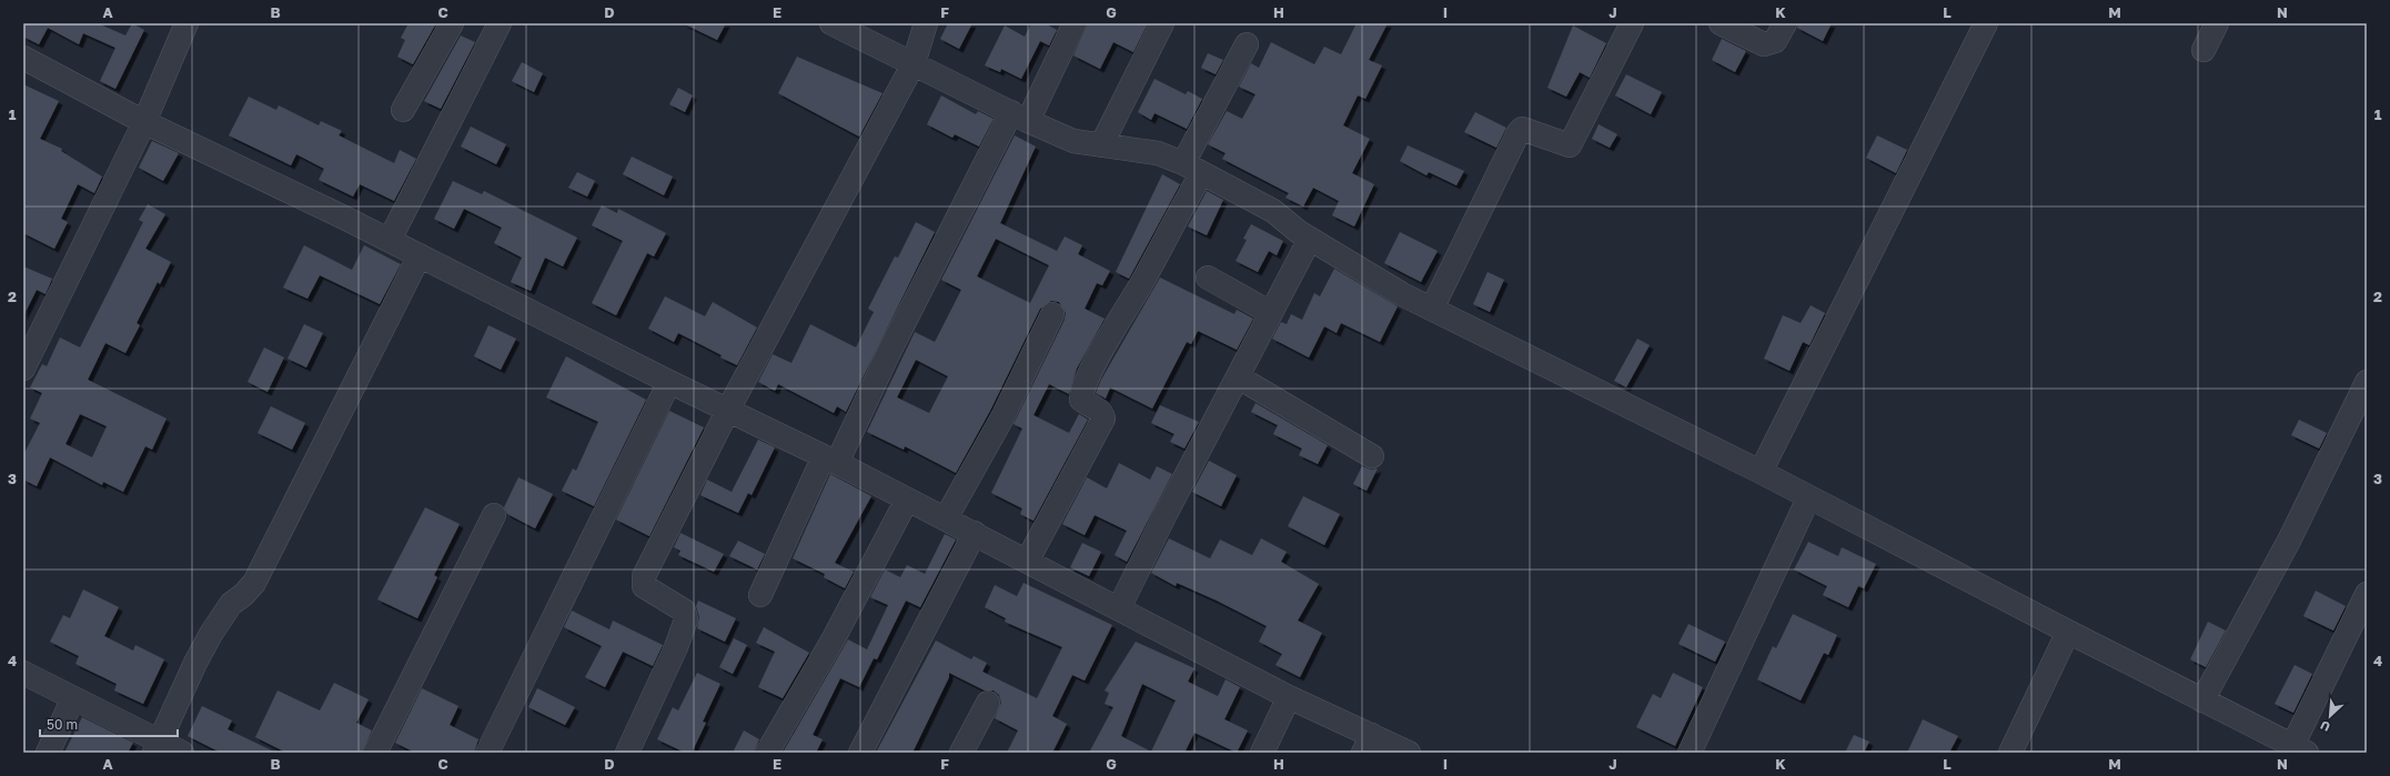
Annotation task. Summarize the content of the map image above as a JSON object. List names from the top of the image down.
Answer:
{
  "scale_bar": "50 m",
  "north": "bottom left",
  "grid": {
    "columns": [
      "A",
      "B",
      "C",
      "D",
      "E",
      "F",
      "G",
      "H",
      "I",
      "J",
      "K",
      "L",
      "M",
      "N"
    ],
    "rows": [
      "1",
      "2",
      "3",
      "4"
    ]
  }
}
